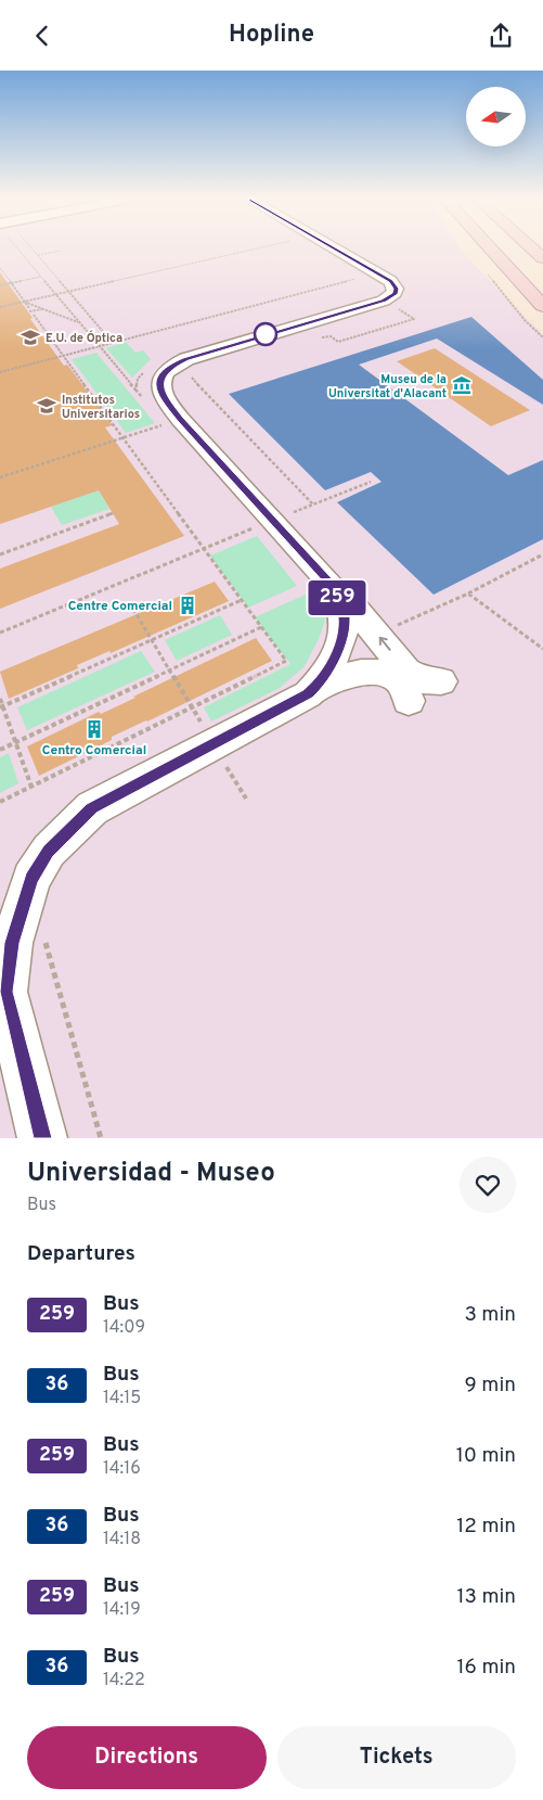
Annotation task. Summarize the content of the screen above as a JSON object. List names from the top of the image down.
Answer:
{
  "places": {
    "school or university": ["E.U. de Óptica", "Institutos Universitarios"],
    "museum": ["Museu de la Universitat d'Alacant"],
    "building": ["Centre Comercial", "Centro Comercial"]
  },
  "lines": ["bus line 259"],
  "north": "left",
  "page": {
    "header": "Hopline",
    "on_map": "259",
    "heading": [
      ["Universidad - Museo", "Bus"],
      "Departures"
    ],
    "list": [
      {
        "mark": "259",
        "name": "Bus",
        "note": "14:09",
        "value": "3 min"
      },
      {
        "mark": "36",
        "name": "Bus",
        "note": "14:15",
        "value": "9 min"
      },
      {
        "mark": "259",
        "name": "Bus",
        "note": "14:16",
        "value": "10 min"
      },
      {
        "mark": "36",
        "name": "Bus",
        "note": "14:18",
        "value": "12 min"
      },
      {
        "mark": "259",
        "name": "Bus",
        "note": "14:19",
        "value": "13 min"
      },
      {
        "mark": "36",
        "name": "Bus",
        "note": "14:22",
        "value": "16 min"
      }
    ],
    "buttons": ["Directions", "Tickets"]
  }
}
